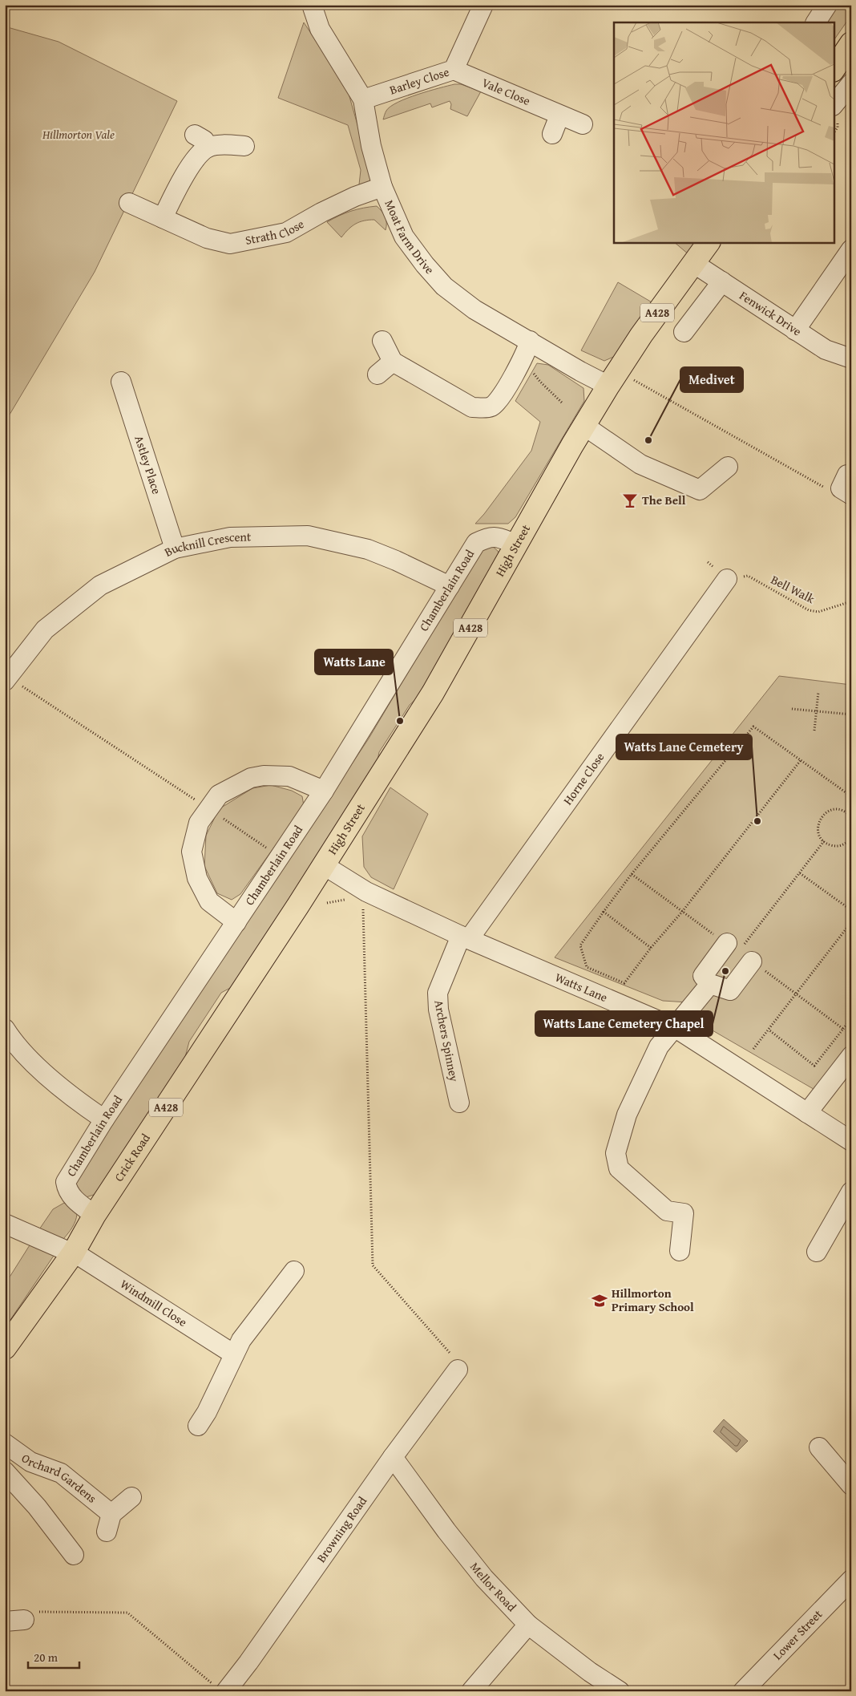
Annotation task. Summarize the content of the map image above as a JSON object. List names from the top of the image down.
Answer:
{
  "streets": {
    "highway": ["A428", "High Street", "Crick Road"],
    "street": [
      "Barley Close",
      "Vale Close",
      "Strath Close",
      "Moat Farm Drive",
      "Fenwick Drive",
      "Astley Place",
      "Bucknill Crescent",
      "Chamberlain Road",
      "Horne Close",
      "Watts Lane",
      "Archers Spinney",
      "Windmill Close",
      "Orchard Gardens",
      "Browning Road",
      "Mellor Road",
      "Lower Street"
    ],
    "path": ["Bell Walk"]
  },
  "crossings": [
    ["Barley Close", "Vale Close"],
    ["Barley Close", "Moat Farm Drive"],
    ["Strath Close", "Moat Farm Drive"],
    ["Moat Farm Drive", "High Street"],
    ["Fenwick Drive", "High Street"],
    ["Astley Place", "Bucknill Crescent"],
    ["Bucknill Crescent", "Chamberlain Road"],
    ["High Street", "Chamberlain Road"],
    ["High Street", "Watts Lane"],
    ["High Street", "Crick Road"],
    ["Bell Walk", "Horne Close"],
    ["Chamberlain Road", "Crick Road"],
    ["Horne Close", "Watts Lane"],
    ["Horne Close", "Archers Spinney"],
    ["Watts Lane", "Archers Spinney"],
    ["Watts Lane", "Crick Road"],
    ["Crick Road", "Windmill Close"],
    ["Browning Road", "Mellor Road"]
  ],
  "parks": ["Hillmorton Vale"],
  "places": {
    "other": [
      "Medivet",
      "Watts Lane",
      "Watts Lane Cemetery",
      "Watts Lane Cemetery Chapel"
    ],
    "bar": ["The Bell"],
    "school or university": ["Hillmorton Primary School"]
  },
  "scale_bar": "20 m"
}
